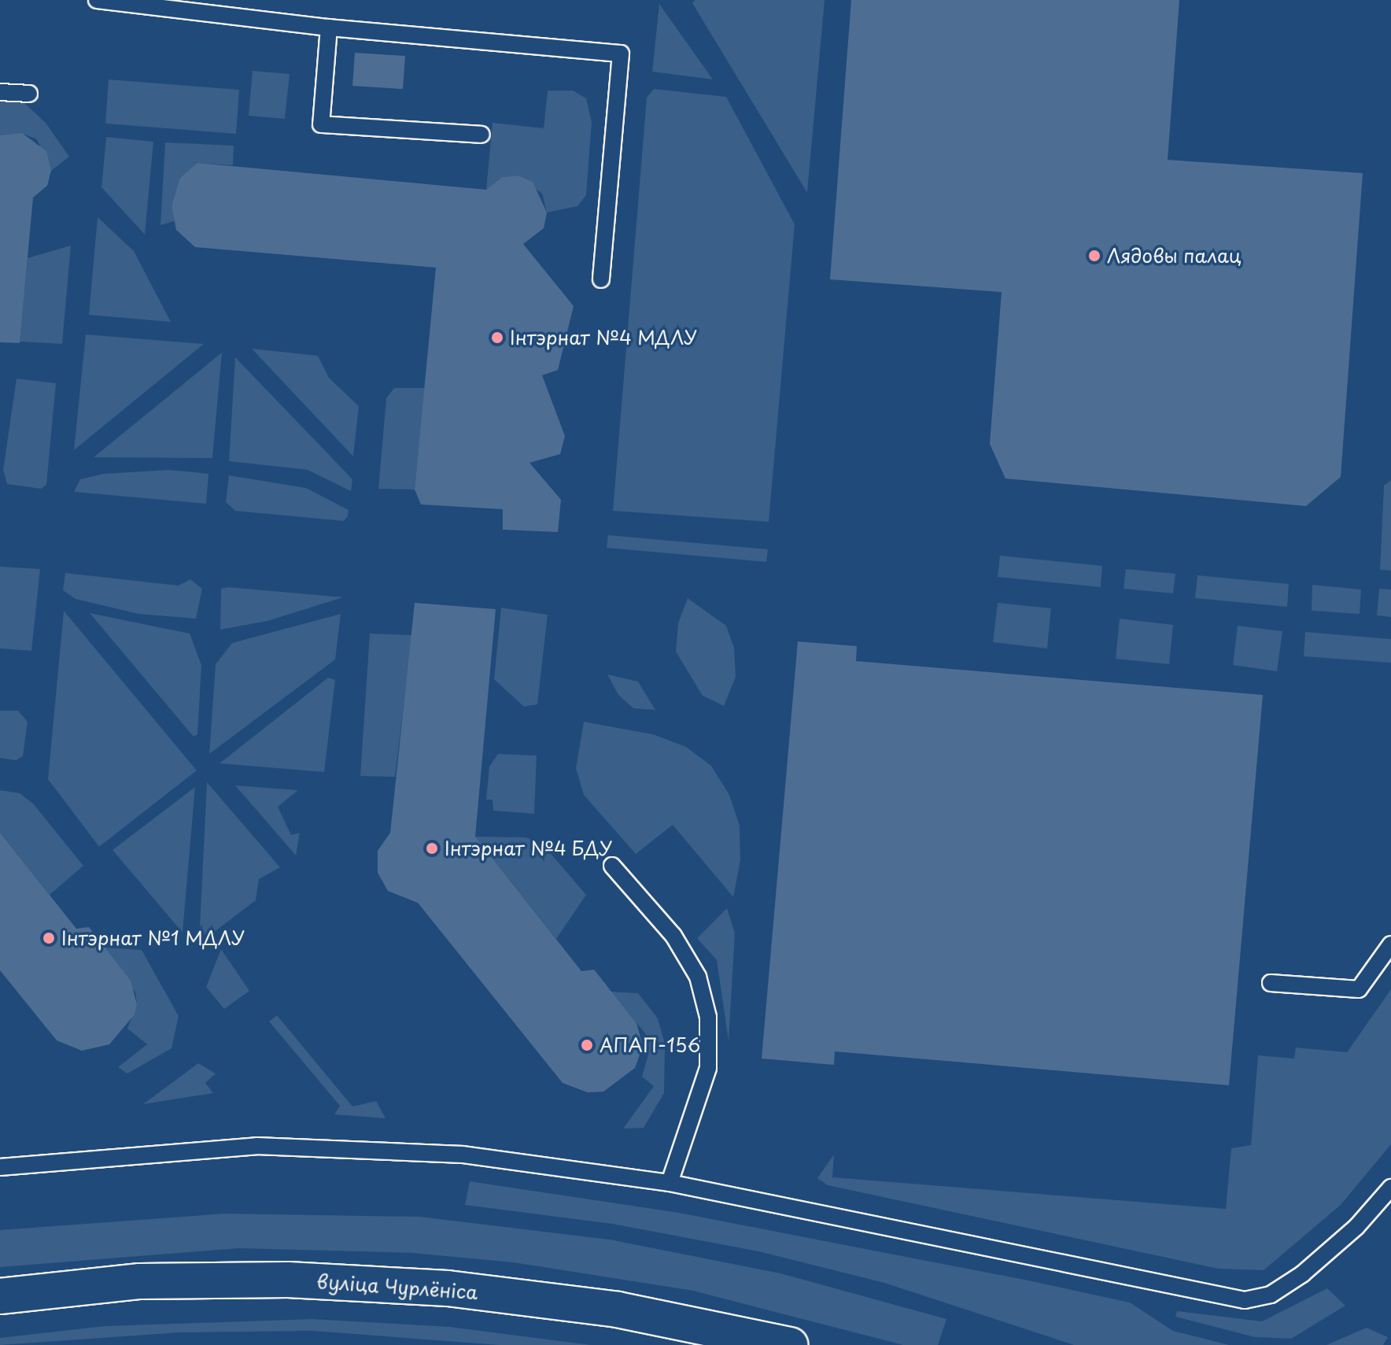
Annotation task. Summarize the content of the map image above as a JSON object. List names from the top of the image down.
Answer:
{
  "streets": {
    "main road": ["вуліца Чурлёніса"]
  },
  "places": [
    "Лядовы палац",
    "Інтэрнат №4 МДЛУ",
    "Інтэрнат №4 БДУ",
    "Інтэрнат №1 МДЛУ",
    "АПАП-156"
  ]
}
